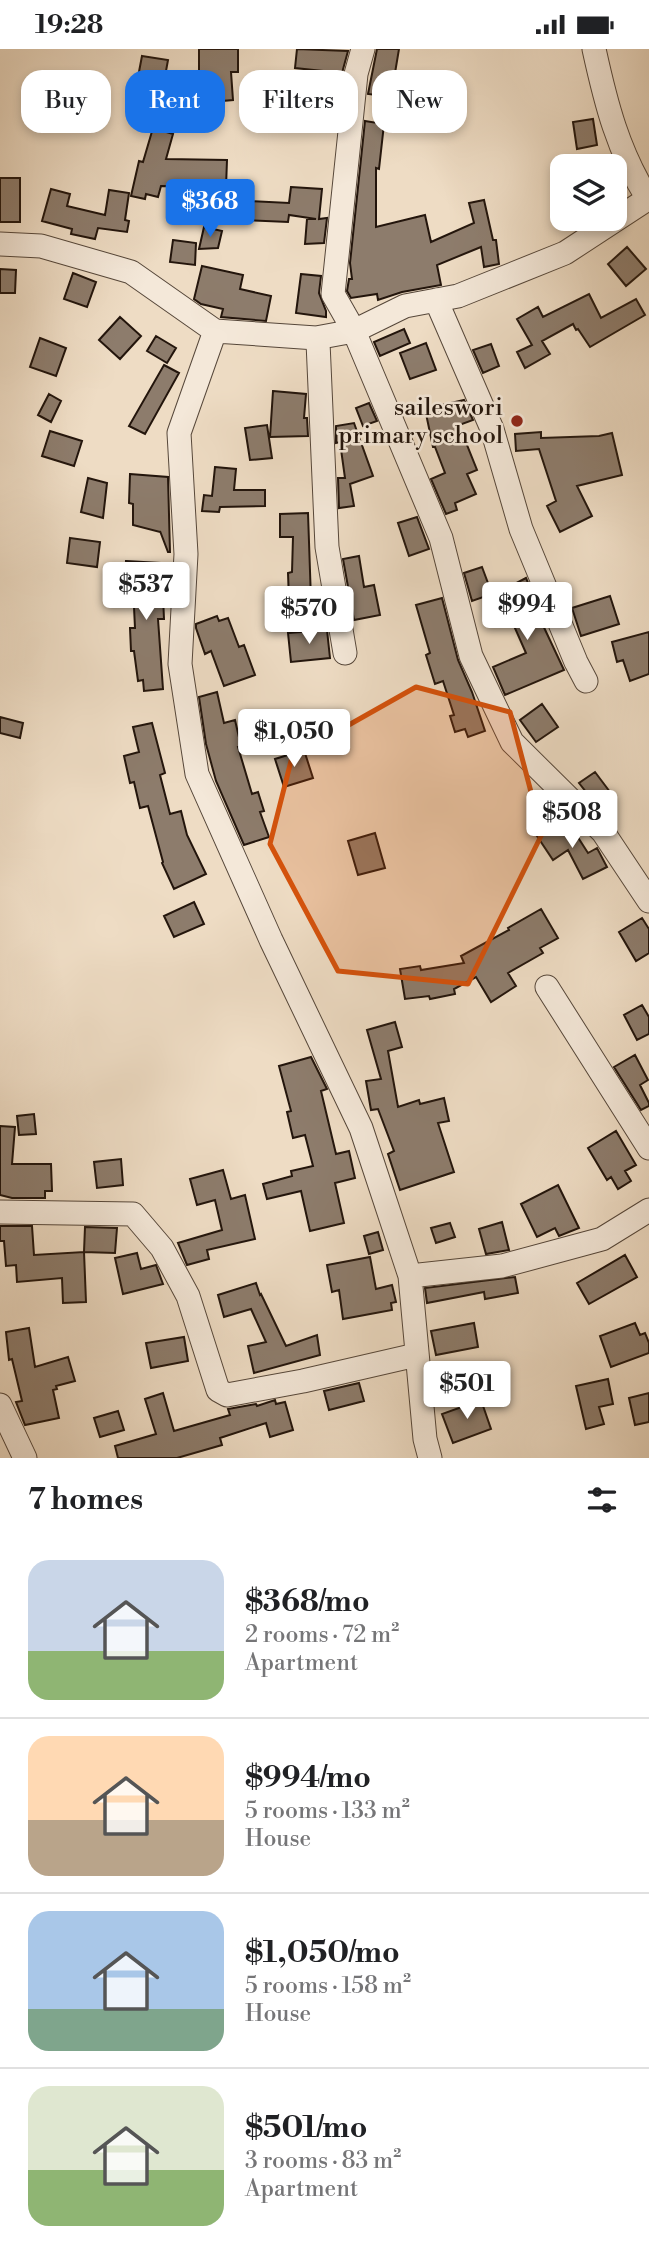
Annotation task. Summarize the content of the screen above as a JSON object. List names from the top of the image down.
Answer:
{
  "places": ["saileswori primary school"],
  "page": {
    "status": "19:28",
    "chip": [
      "Buy",
      "Rent",
      "Filters",
      "New"
    ],
    "price": [
      "$368",
      "$537",
      "$994",
      "$570",
      "$1,050",
      "$508",
      "$501"
    ],
    "heading": "7 homes",
    "list": [
      {
        "name": "$368/mo",
        "note": "2 rooms · 72 m² · Apartment"
      },
      {
        "name": "$994/mo",
        "note": "5 rooms · 133 m² · House"
      },
      {
        "name": "$1,050/mo",
        "note": "5 rooms · 158 m² · House"
      },
      {
        "name": "$501/mo",
        "note": "3 rooms · 83 m² · Apartment"
      }
    ]
  }
}
